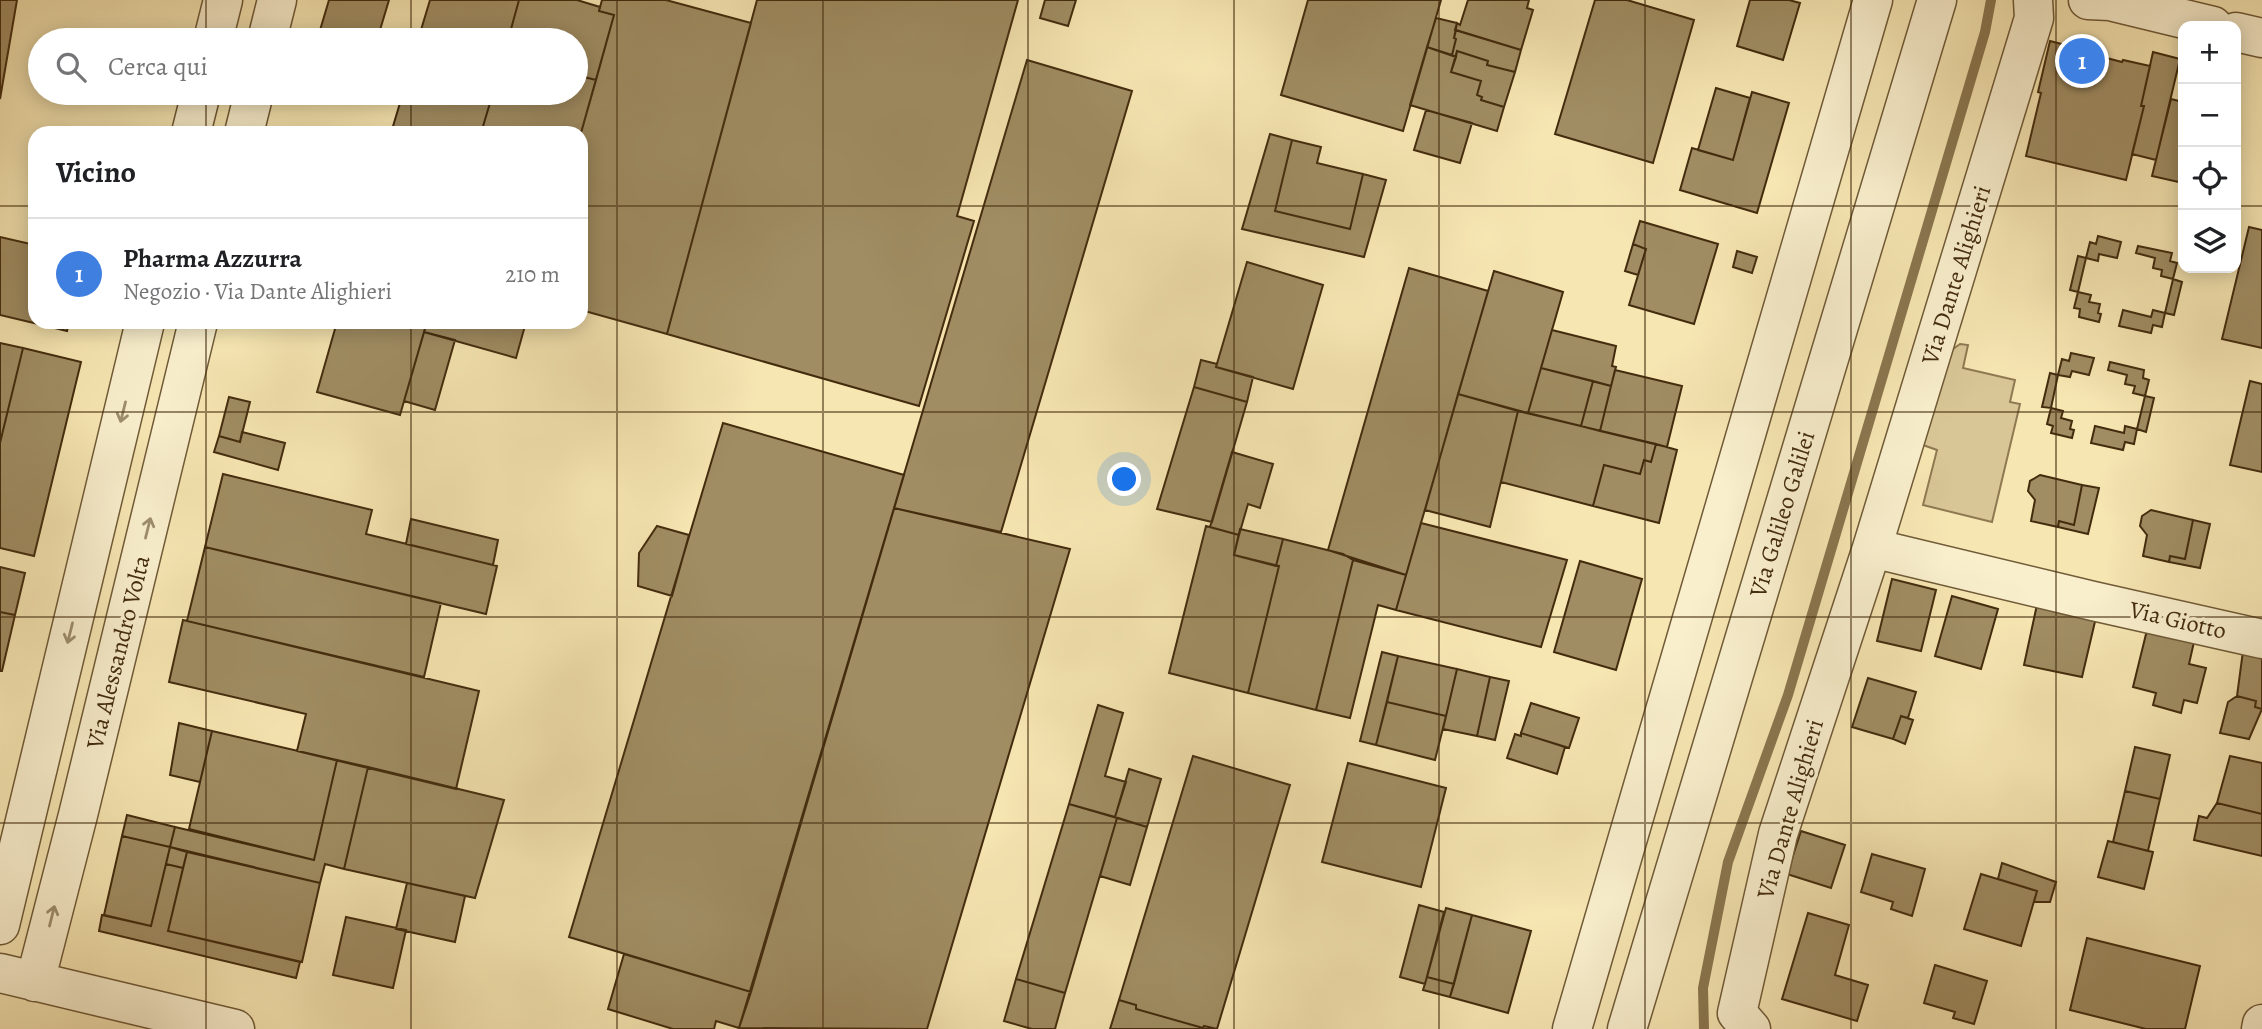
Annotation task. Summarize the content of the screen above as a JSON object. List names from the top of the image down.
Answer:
{
  "streets": {
    "street": [
      "Via Dante Alighieri",
      "Via Galileo Galilei",
      "Via Giotto",
      "Via Alessandro Volta"
    ]
  },
  "crossings": [
    ["Via Dante Alighieri", "Via Giotto"]
  ],
  "page": {
    "map_buttons": ["+", "−"],
    "search": "Cerca qui",
    "pins": "1",
    "heading": "Vicino",
    "list": [
      {
        "mark": "1",
        "name": "Pharma Azzurra",
        "note": "Negozio · Via Dante Alighieri",
        "value": "210 m"
      }
    ]
  }
}
